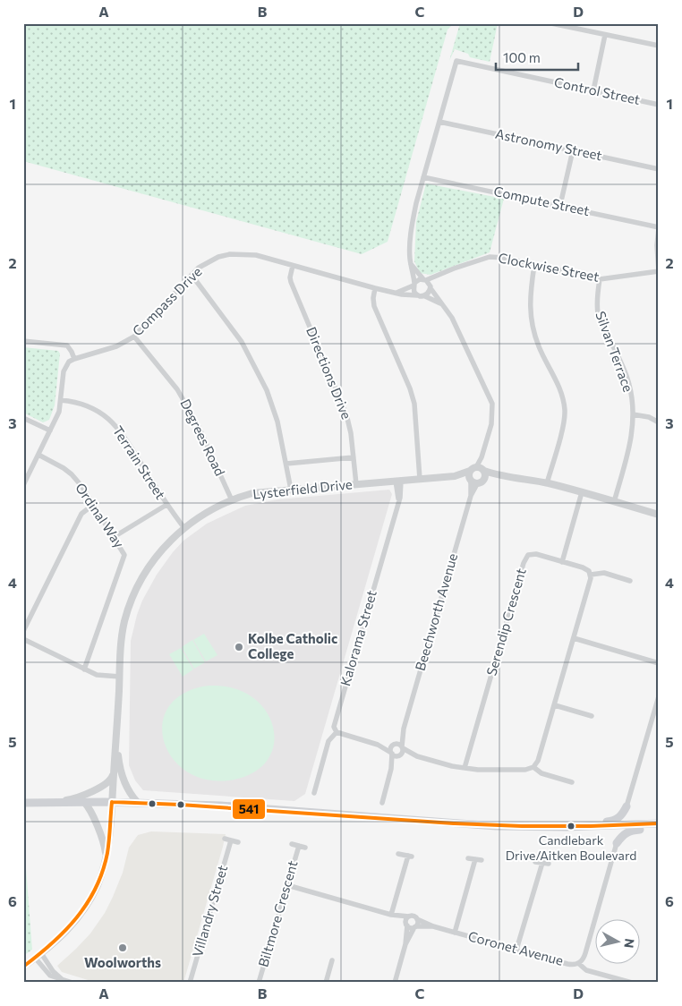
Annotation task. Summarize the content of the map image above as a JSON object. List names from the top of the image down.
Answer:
{
  "streets": {
    "street": [
      "Control Street",
      "Astronomy Street",
      "Compute Street",
      "Clockwise Street",
      "Compass Drive",
      "Silvan Terrace",
      "Directions Drive",
      "Degrees Road",
      "Terrain Street",
      "Lysterfield Drive",
      "Ordinal Way",
      "Beechworth Avenue",
      "Serendip Crescent",
      "Kalorama Street",
      "Villandry Street",
      "Biltmore Crescent",
      "Coronet Avenue"
    ]
  },
  "crossings": [
    ["Control Street", "Astronomy Street"],
    ["Clockwise Street", "Compass Drive"],
    ["Clockwise Street", "Silvan Terrace"],
    ["Compass Drive", "Directions Drive"],
    ["Compass Drive", "Degrees Road"],
    ["Directions Drive", "Lysterfield Drive"],
    ["Degrees Road", "Lysterfield Drive"],
    ["Terrain Street", "Lysterfield Drive"],
    ["Lysterfield Drive", "Beechworth Avenue"],
    ["Lysterfield Drive", "Kalorama Street"]
  ],
  "places": ["Kolbe Catholic College", "Candlebark Drive/Aitken Boulevard", "Woolworths"],
  "lines": ["transit line 541"],
  "scale_bar": "100 m",
  "north": "right",
  "grid": {
    "columns": [
      "A",
      "B",
      "C",
      "D"
    ],
    "rows": [
      "1",
      "2",
      "3",
      "4",
      "5",
      "6"
    ]
  }
}
